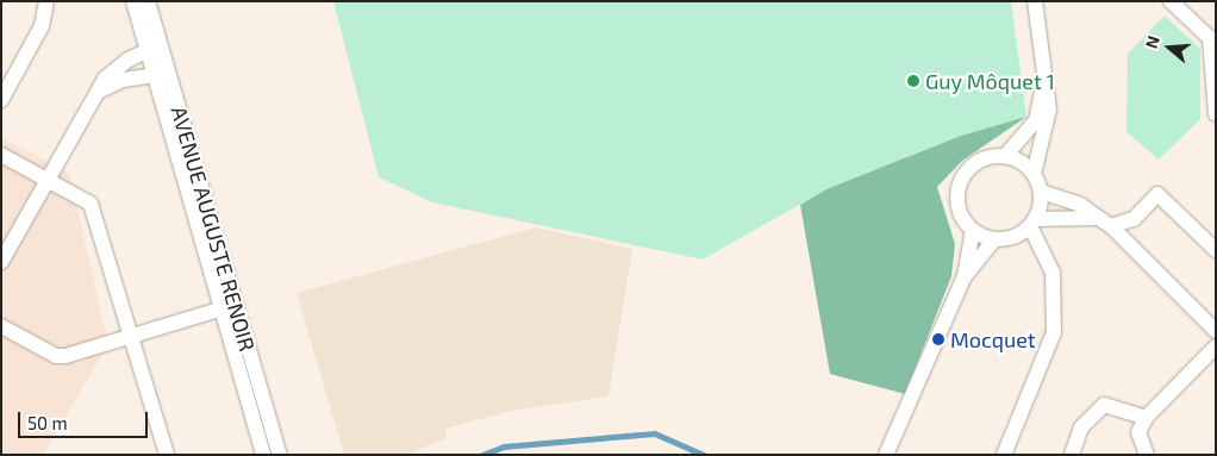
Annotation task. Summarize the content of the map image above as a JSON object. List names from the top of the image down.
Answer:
{
  "streets": {
    "street": ["AVENUE AUGUSTE RENOIR"]
  },
  "places": ["Guy Môquet 1", "Mocquet"],
  "scale_bar": "50 m",
  "north": "left"
}
